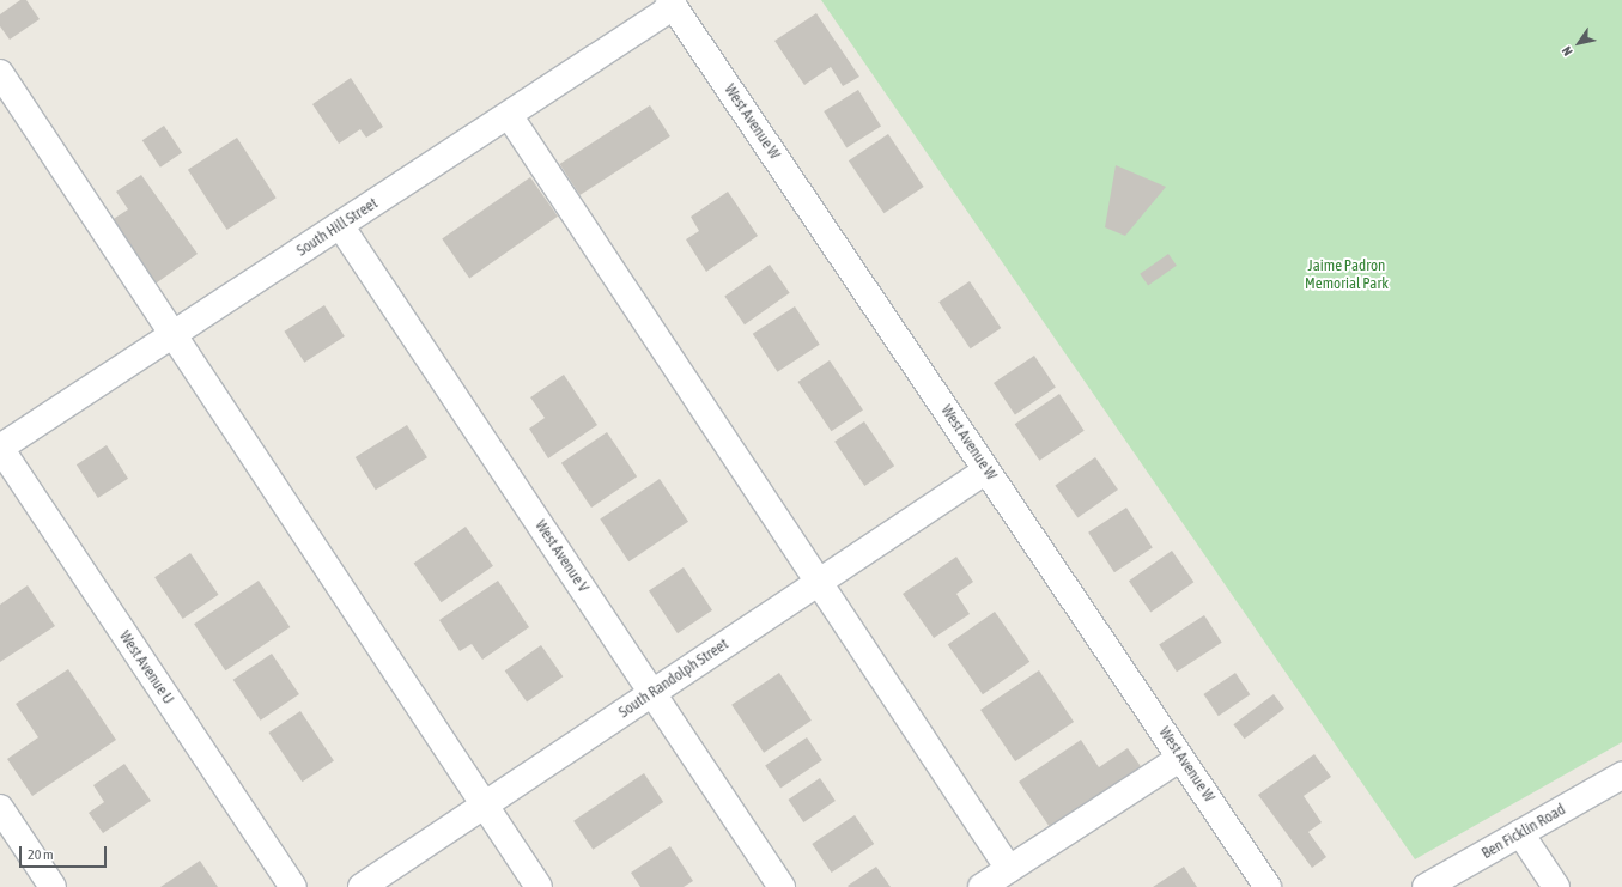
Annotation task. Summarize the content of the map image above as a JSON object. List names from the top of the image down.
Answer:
{
  "streets": {
    "street": [
      "West Avenue W",
      "South Hill Street",
      "West Avenue V",
      "West Avenue U",
      "South Randolph Street",
      "Ben Ficklin Road"
    ]
  },
  "crossings": [
    ["West Avenue W", "South Hill Street"],
    ["West Avenue W", "South Randolph Street"],
    ["South Hill Street", "West Avenue V"],
    ["South Hill Street", "West Avenue U"],
    ["West Avenue V", "South Randolph Street"]
  ],
  "parks": ["Jaime Padron Memorial Park"],
  "scale_bar": "20 m",
  "north": "bottom left"
}
